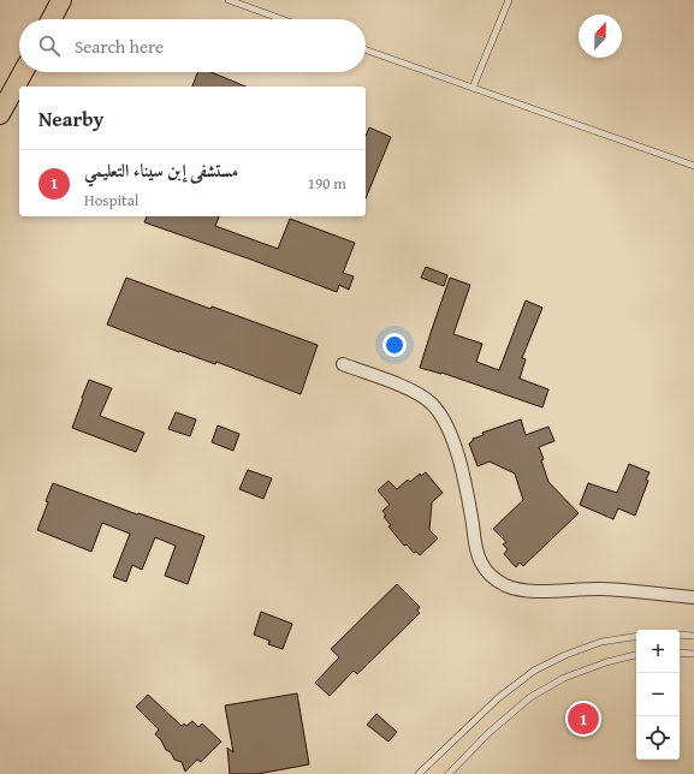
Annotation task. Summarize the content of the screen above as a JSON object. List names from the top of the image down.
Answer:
{
  "north": "top",
  "page": {
    "search": "Search here",
    "heading": "Nearby",
    "list": [
      {
        "mark": "1",
        "name": "مستشفى إبن سيناء التعليمي",
        "note": "Hospital",
        "value": "190 m"
      }
    ],
    "map_buttons": ["+", "−"],
    "pins": "1"
  }
}
